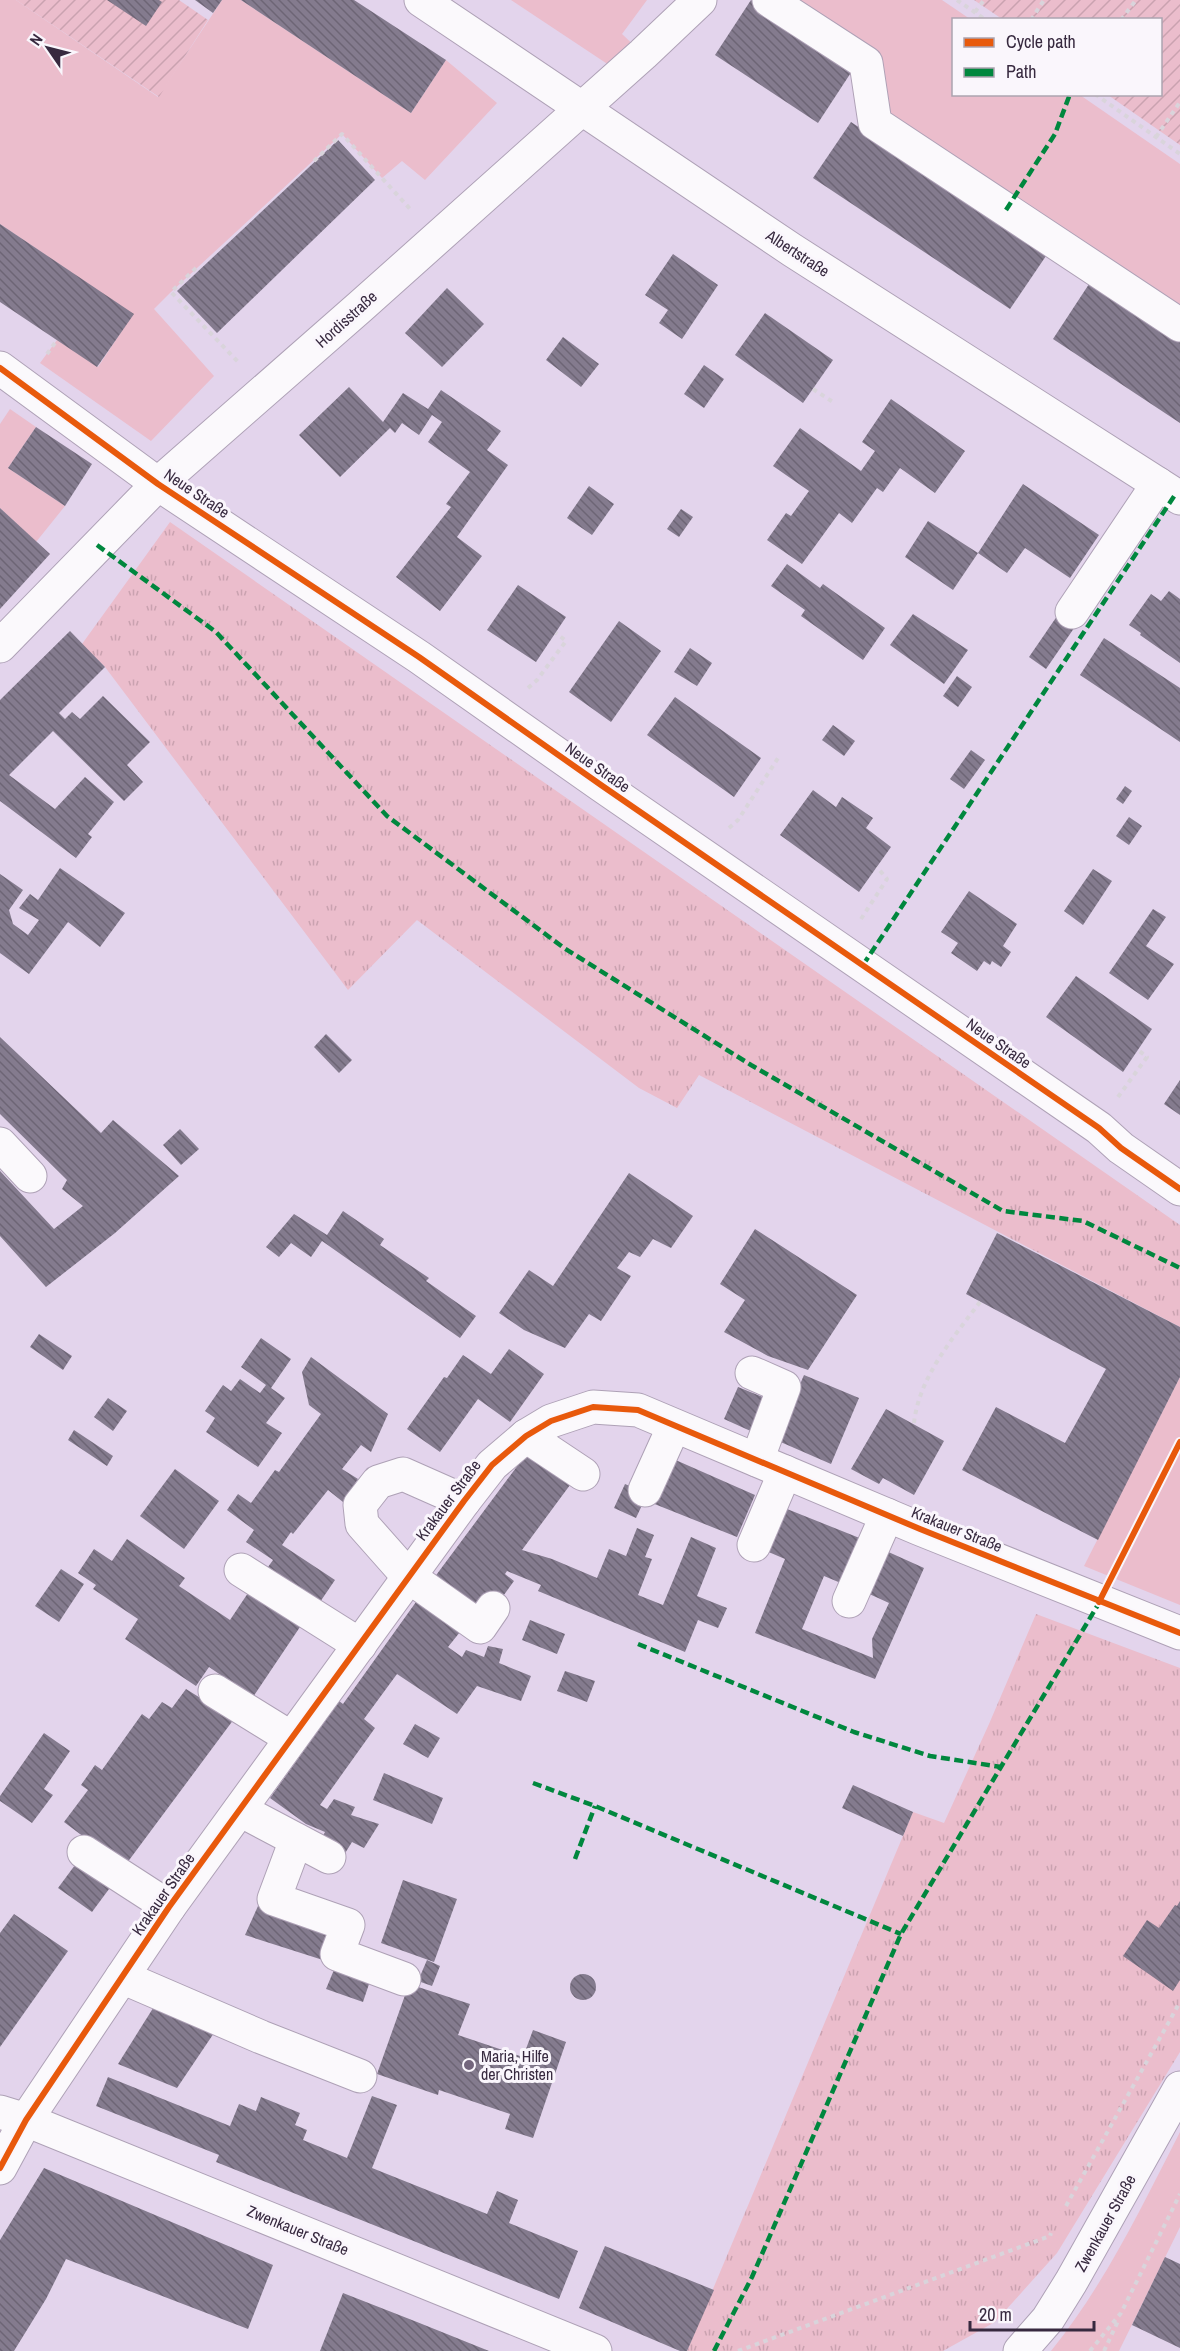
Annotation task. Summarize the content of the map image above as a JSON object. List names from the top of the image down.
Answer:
{
  "streets": {
    "street": [
      "Albertstraße",
      "Hordisstraße",
      "Neue Straße",
      "Krakauer Straße",
      "Zwenkauer Straße"
    ]
  },
  "crossings": [
    ["Albertstraße", "Hordisstraße"],
    ["Hordisstraße", "Neue Straße"],
    ["Krakauer Straße", "Zwenkauer Straße"]
  ],
  "places": ["Maria, Hilfe der Christen"],
  "legend": ["Cycle path", "Path"],
  "scale_bar": "20 m",
  "north": "top left"
}
